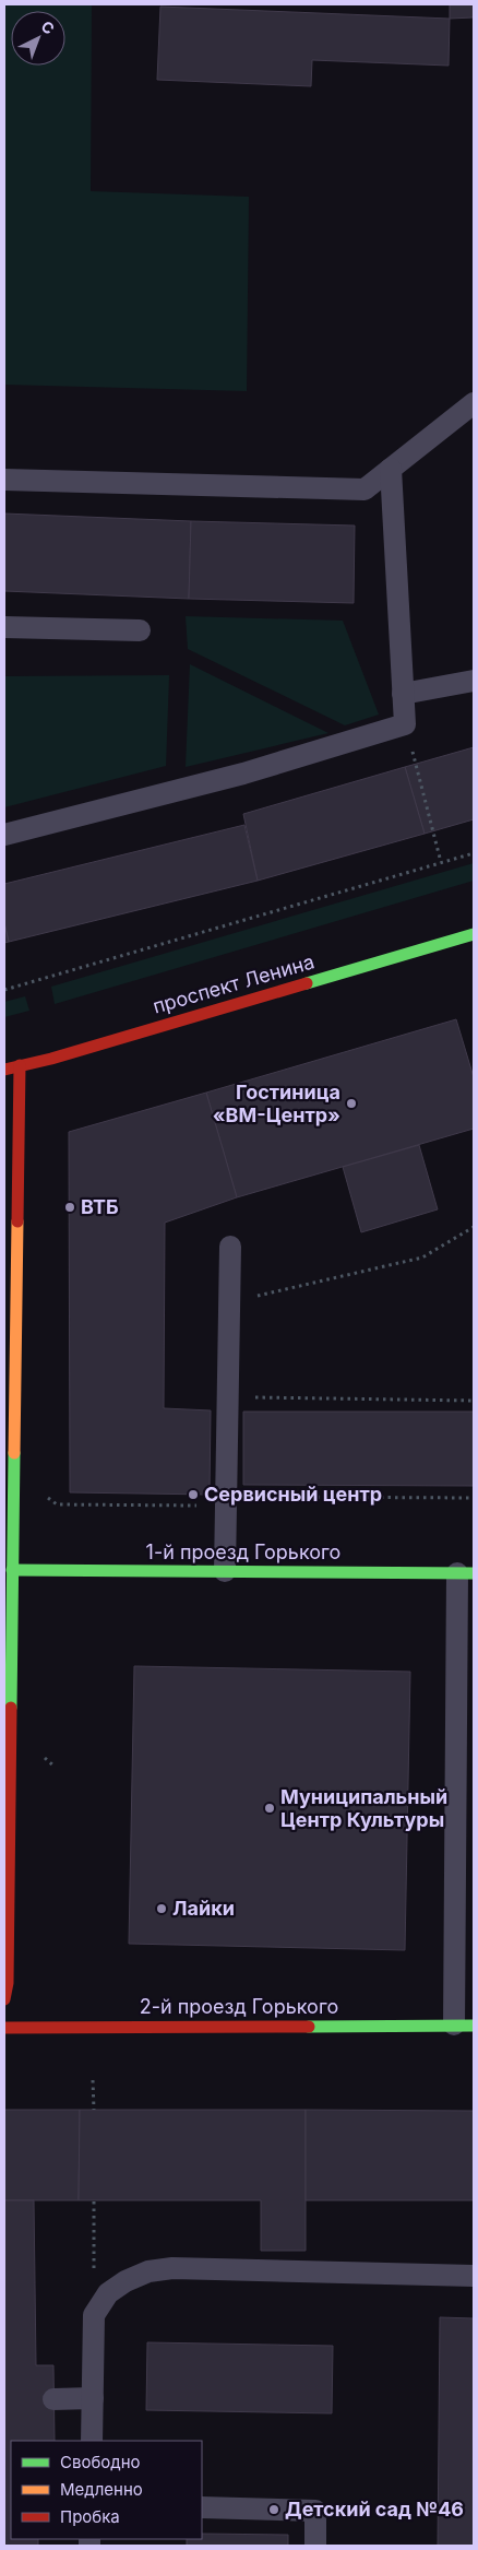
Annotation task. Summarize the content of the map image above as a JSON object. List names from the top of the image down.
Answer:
{
  "streets": {
    "street": ["проспект Ленина", "1-й проезд Горького", "2-й проезд Горького"]
  },
  "places": [
    "Гостиница «ВМ-Центр»",
    "ВТБ",
    "Сервисный центр",
    "Муниципальный Центр Культуры",
    "Лайки",
    "Детский сад №46"
  ],
  "legend": ["Свободно", "Медленно", "Пробка"],
  "north": "top right"
}
